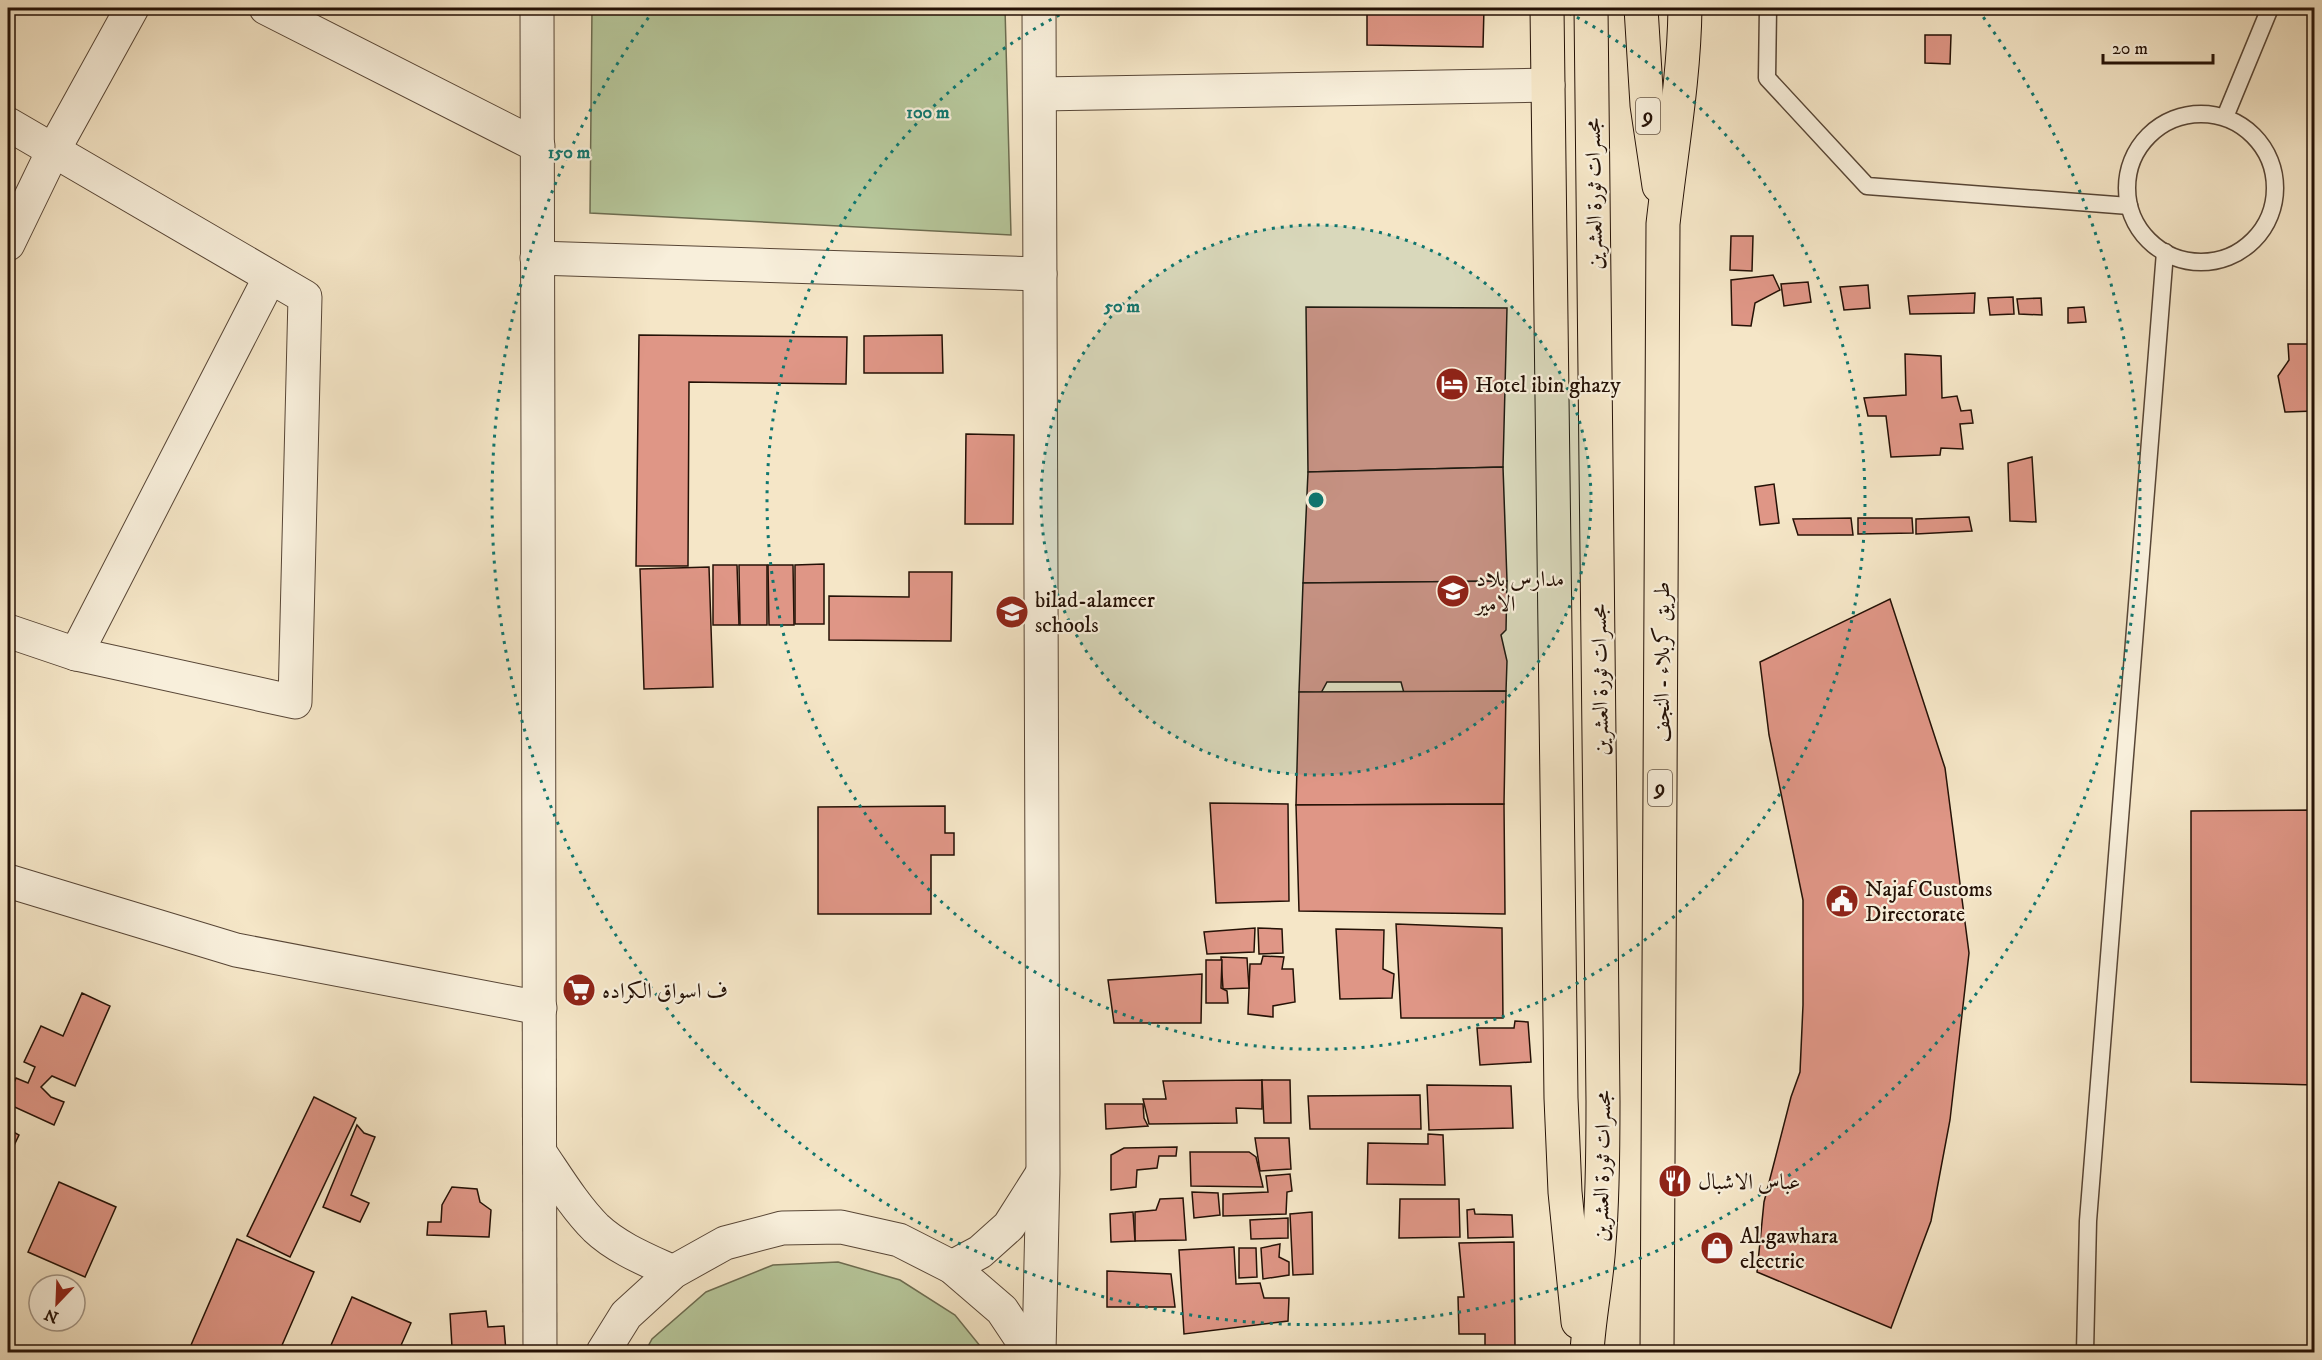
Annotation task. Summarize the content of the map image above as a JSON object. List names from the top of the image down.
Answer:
{
  "streets": {
    "highway": ["9", "مجسرات ثورة العشرين", "طريق کربلاء - النجف"]
  },
  "crossings": [
    ["9", "طريق کربلاء - النجف"]
  ],
  "places": {
    "hotel": ["Hotel ibin ghazy"],
    "school or university": ["مدارس بلاد الامير", "bilad-alameer schools"],
    "public building": ["Najaf Customs Directorate"],
    "supermarket": ["ف اسواق الكراده"],
    "restaurant": ["عباس الاشبال"],
    "shop": ["Al.gawhara electric"]
  },
  "scale_bar": "20 m",
  "north": "bottom left",
  "rings": ["100 m", "150 m", "50 m"]
}
